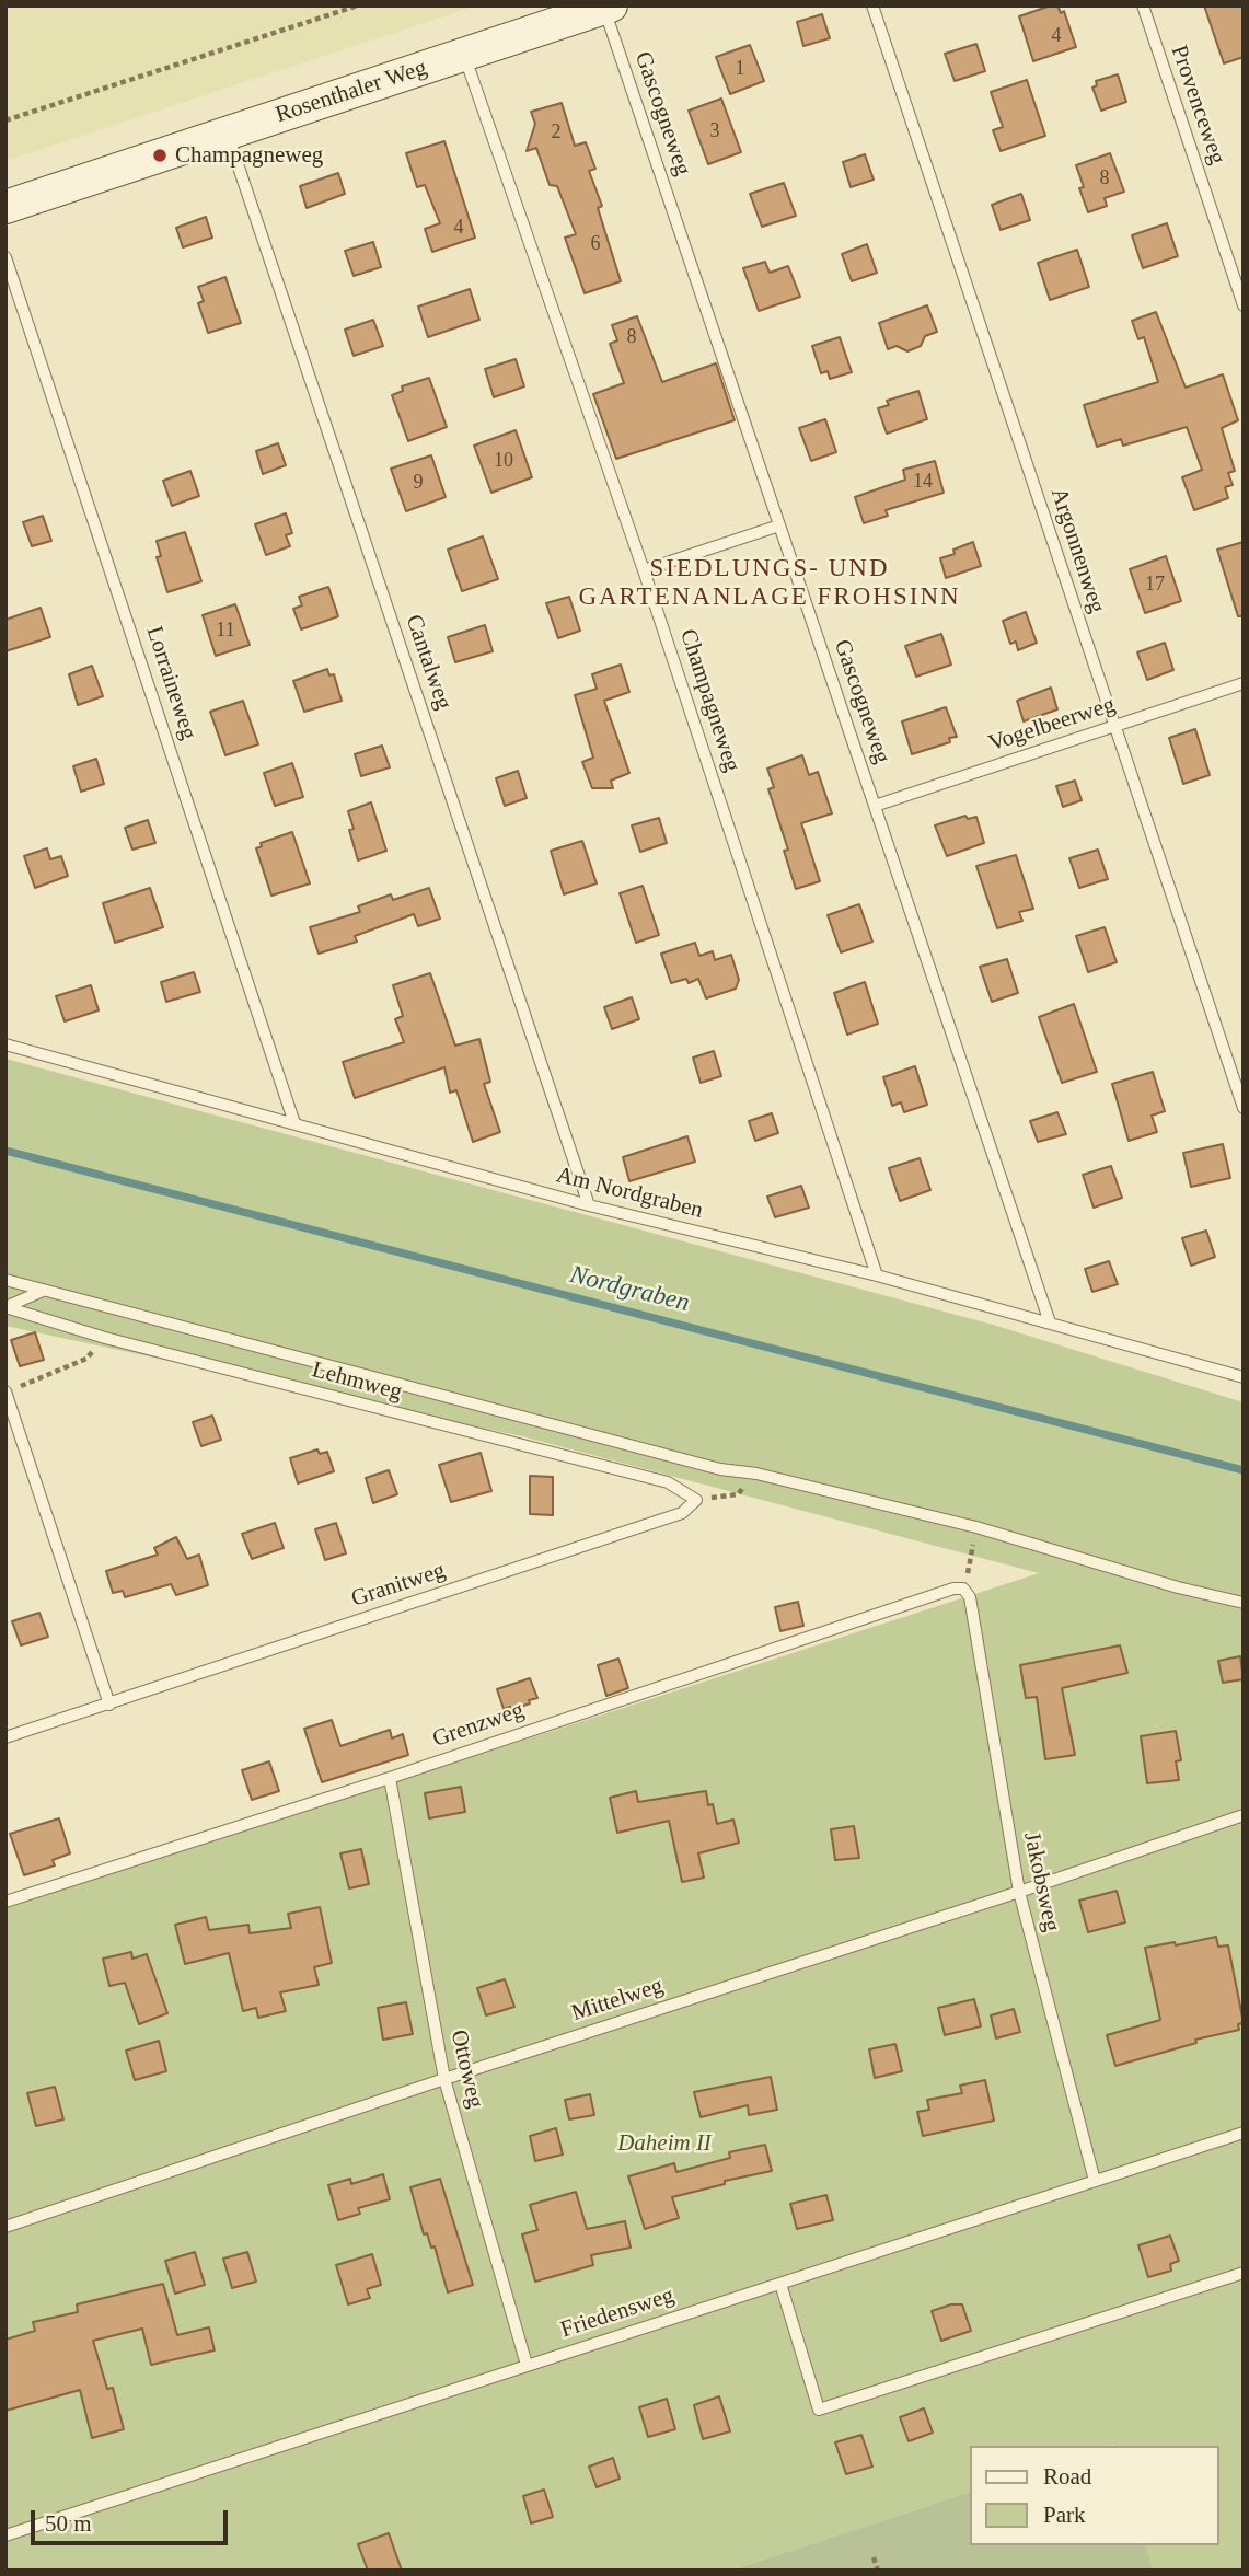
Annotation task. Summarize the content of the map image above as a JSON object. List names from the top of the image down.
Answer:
{
  "streets": {
    "main road": ["Rosenthaler Weg"],
    "lane": [
      "Provenceweg",
      "Gascogneweg",
      "Argonnenweg",
      "Cantalweg",
      "Lorraineweg",
      "Champagneweg",
      "Vogelbeerweg",
      "Am Nordgraben",
      "Lehmweg",
      "Granitweg",
      "Grenzweg",
      "Jakobsweg",
      "Mittelweg",
      "Ottoweg",
      "Friedensweg"
    ]
  },
  "crossings": [
    ["Rosenthaler Weg", "Gascogneweg"],
    ["Rosenthaler Weg", "Cantalweg"],
    ["Rosenthaler Weg", "Champagneweg"],
    ["Gascogneweg", "Vogelbeerweg"],
    ["Gascogneweg", "Am Nordgraben"],
    ["Argonnenweg", "Vogelbeerweg"],
    ["Cantalweg", "Am Nordgraben"],
    ["Lorraineweg", "Am Nordgraben"],
    ["Champagneweg", "Am Nordgraben"],
    ["Lehmweg", "Granitweg"],
    ["Grenzweg", "Jakobsweg"],
    ["Grenzweg", "Ottoweg"],
    ["Jakobsweg", "Mittelweg"],
    ["Jakobsweg", "Friedensweg"],
    ["Mittelweg", "Ottoweg"],
    ["Ottoweg", "Friedensweg"]
  ],
  "districts": ["SIEDLUNGS- UND GARTENANLAGE FROHSINN"],
  "water": ["Nordgraben"],
  "parks": ["Daheim II"],
  "places": ["Champagneweg"],
  "house_numbers": [
    "4",
    "1",
    "3",
    "2",
    "8",
    "4",
    "6",
    "8",
    "10",
    "14",
    "9",
    "17",
    "11"
  ],
  "legend": ["Road", "Park"],
  "scale_bar": "50 m"
}
